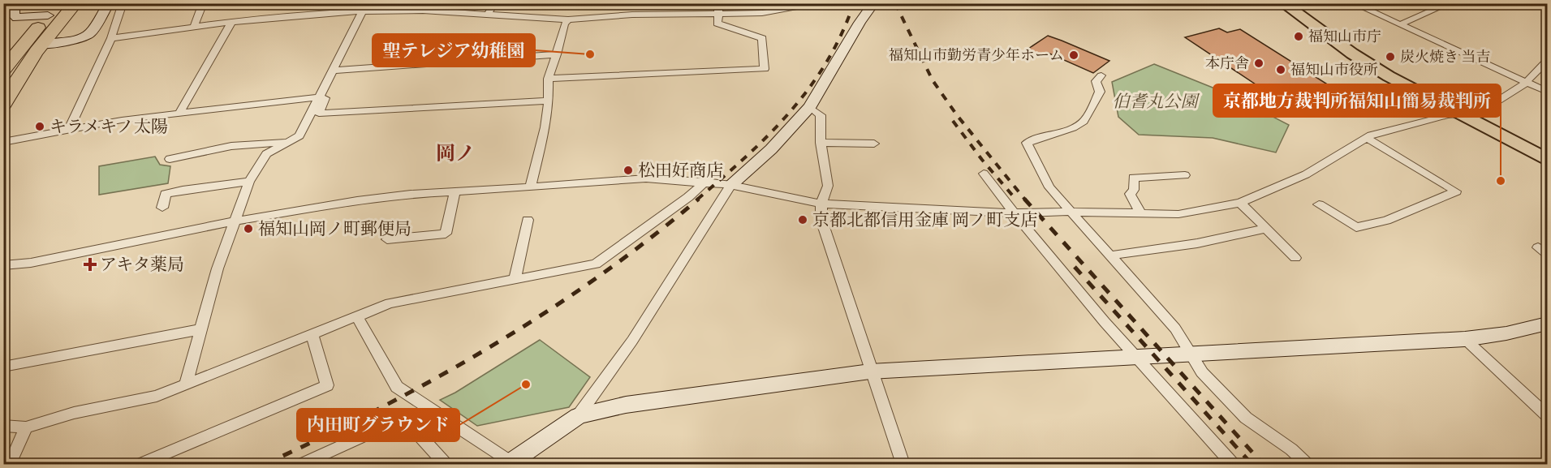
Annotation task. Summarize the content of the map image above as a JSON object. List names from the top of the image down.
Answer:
{
  "districts": ["岡ノ"],
  "parks": ["伯耆丸公園"],
  "places": {
    "other": [
      "福知山市庁",
      "聖テレジア幼稚園",
      "福知山市勤労青少年ホーム",
      "炭火焼き 当吉",
      "本庁舎",
      "福知山市役所",
      "キラメキノ太陽",
      "松田好商店",
      "京都地方裁判所福知山簡易裁判所",
      "京都北都信用金庫 岡ノ町支店",
      "福知山岡ノ町郵便局",
      "内田町グラウンド"
    ],
    "health": ["アキタ薬局"]
  }
}
